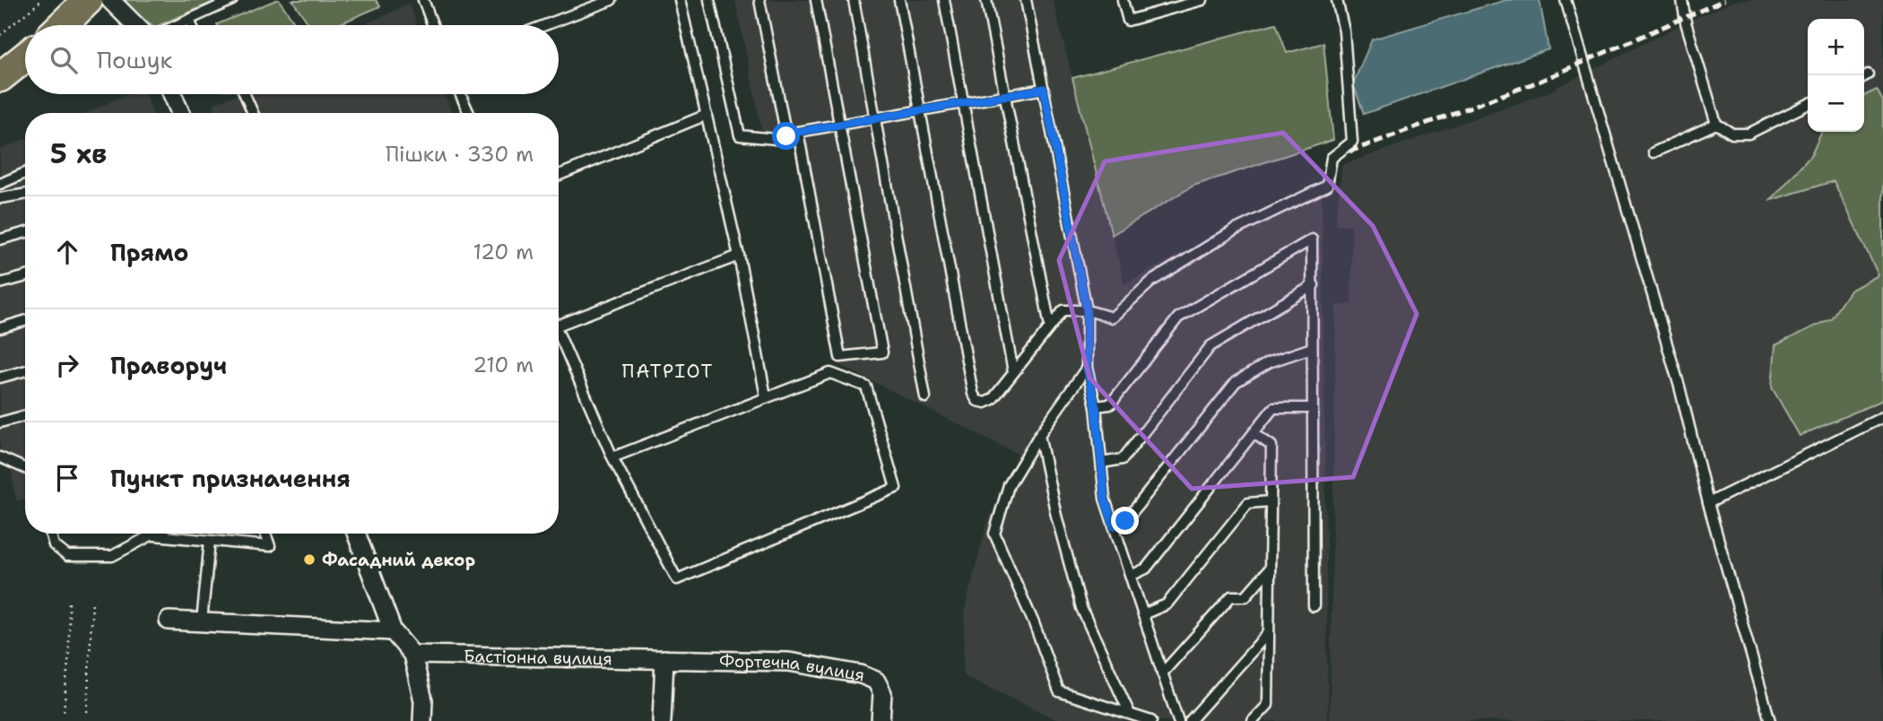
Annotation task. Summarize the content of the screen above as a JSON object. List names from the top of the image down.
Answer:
{
  "streets": {
    "street": ["Бастіонна вулиця", "Фортечна вулиця"]
  },
  "crossings": [
    ["Бастіонна вулиця", "Фортечна вулиця"]
  ],
  "districts": ["ПАТРІОТ"],
  "places": ["Фасадний декор"],
  "page": {
    "map_buttons": ["+", "−"],
    "search": "Пошук",
    "heading": ["5 хв", "Пішки · 330 m"],
    "list": [
      ["Прямо", "120 m"],
      ["Праворуч", "210 m"],
      "Пункт призначення"
    ]
  }
}
